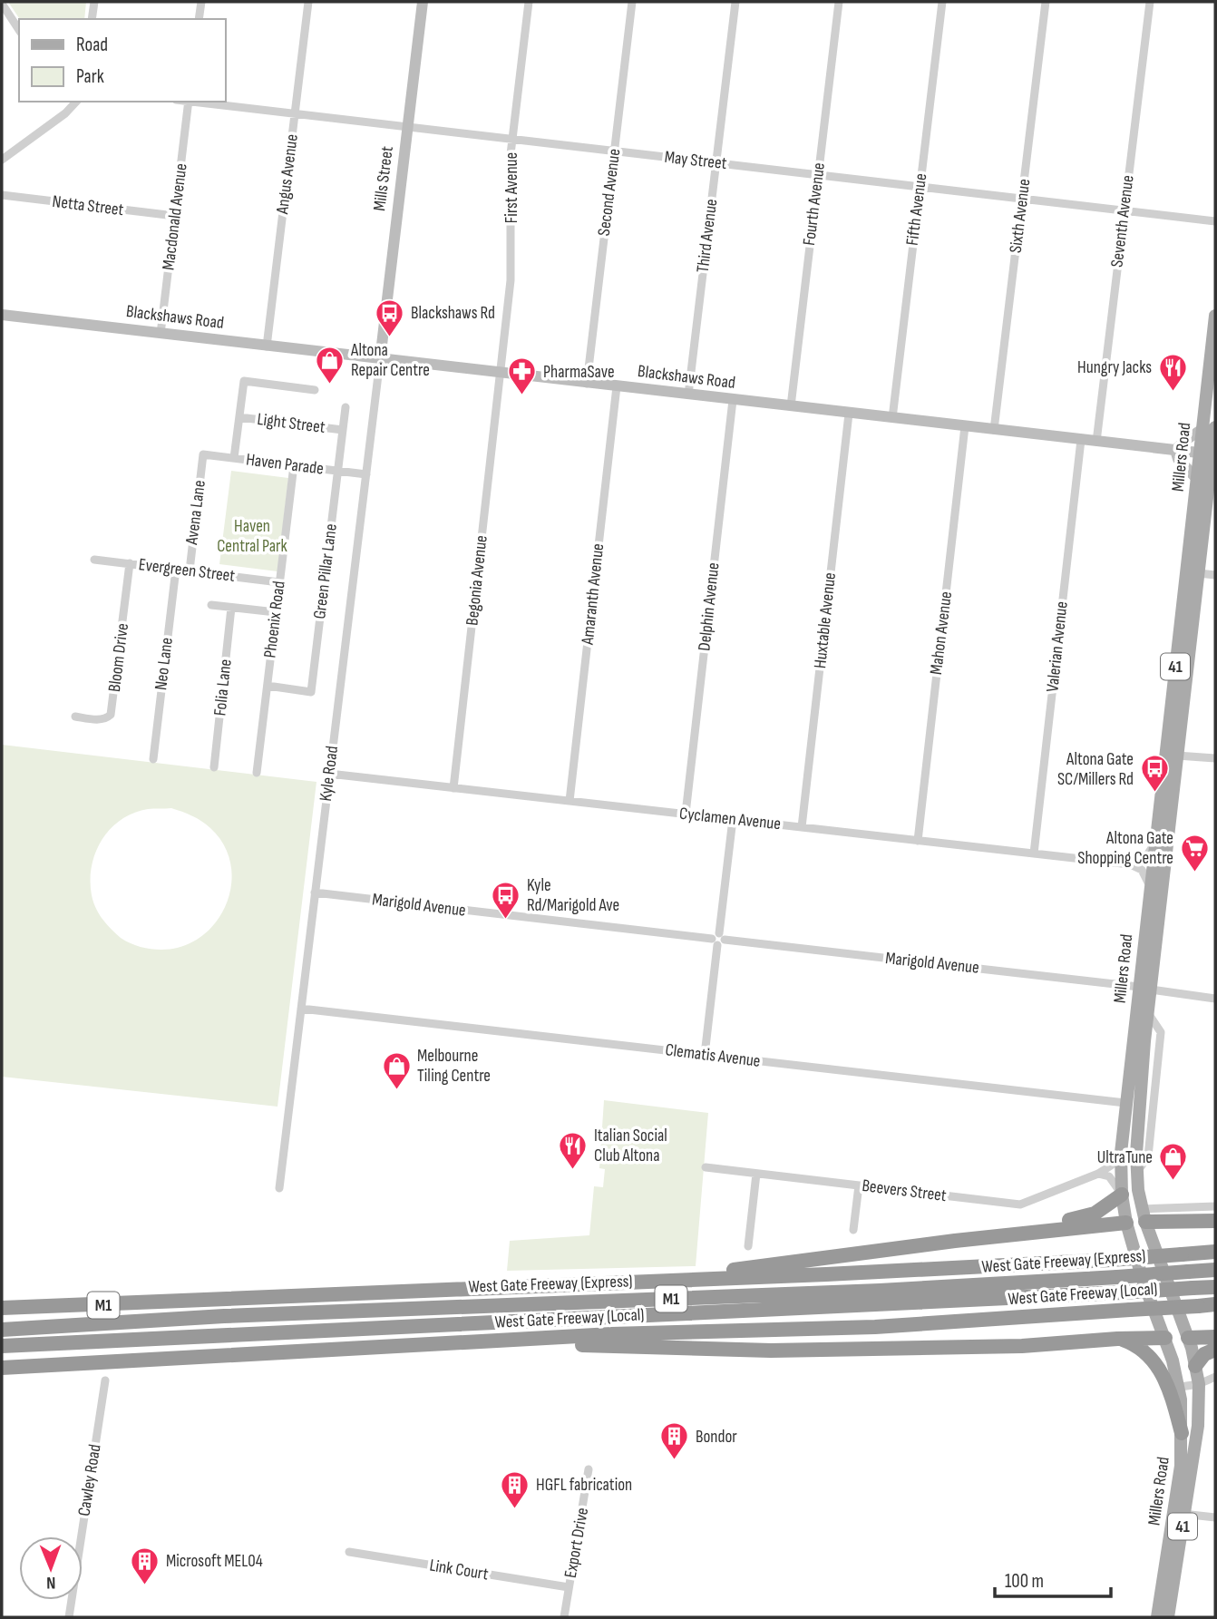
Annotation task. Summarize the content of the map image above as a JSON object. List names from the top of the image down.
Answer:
{
  "streets": {
    "highway": ["West Gate Freeway (Express)", "West Gate Freeway (Local)", "M1"],
    "main road": [
      "Mills Street",
      "Blackshaws Road",
      "Millers Road",
      "41"
    ],
    "street": [
      "May Street",
      "Angus Avenue",
      "First Avenue",
      "Second Avenue",
      "Fourth Avenue",
      "Netta Street",
      "Fifth Avenue",
      "Sixth Avenue",
      "Macdonald Avenue",
      "Seventh Avenue",
      "Third Avenue",
      "Light Street",
      "Haven Parade",
      "Avena Lane",
      "Evergreen Street",
      "Green Pillar Lane",
      "Begonia Avenue",
      "Amaranth Avenue",
      "Delphin Avenue",
      "Phoenix Road",
      "Huxtable Avenue",
      "Mahon Avenue",
      "Valerian Avenue",
      "Bloom Drive",
      "Neo Lane",
      "Folia Lane",
      "Kyle Road",
      "Cyclamen Avenue",
      "Marigold Avenue",
      "Clematis Avenue",
      "Beevers Street",
      "Cawley Road",
      "Export Drive",
      "Link Court"
    ]
  },
  "crossings": [
    ["May Street", "Angus Avenue"],
    ["May Street", "Mills Street"],
    ["May Street", "First Avenue"],
    ["May Street", "Second Avenue"],
    ["May Street", "Fourth Avenue"],
    ["May Street", "Fifth Avenue"],
    ["May Street", "Sixth Avenue"],
    ["May Street", "Seventh Avenue"],
    ["May Street", "Third Avenue"],
    ["Angus Avenue", "Blackshaws Road"],
    ["Mills Street", "Blackshaws Road"],
    ["Mills Street", "Kyle Road"],
    ["First Avenue", "Blackshaws Road"],
    ["First Avenue", "Begonia Avenue"],
    ["Second Avenue", "Blackshaws Road"],
    ["Fourth Avenue", "Blackshaws Road"],
    ["Netta Street", "Macdonald Avenue"],
    ["Fifth Avenue", "Blackshaws Road"],
    ["Sixth Avenue", "Blackshaws Road"],
    ["Macdonald Avenue", "Blackshaws Road"],
    ["Seventh Avenue", "Blackshaws Road"],
    ["Third Avenue", "Blackshaws Road"],
    ["Blackshaws Road", "Millers Road"],
    ["Blackshaws Road", "Begonia Avenue"],
    ["Blackshaws Road", "Amaranth Avenue"],
    ["Blackshaws Road", "Delphin Avenue"],
    ["Blackshaws Road", "Huxtable Avenue"],
    ["Blackshaws Road", "Mahon Avenue"],
    ["Blackshaws Road", "Valerian Avenue"],
    ["Blackshaws Road", "Kyle Road"],
    ["Light Street", "Green Pillar Lane"],
    ["Millers Road", "Marigold Avenue"],
    ["Millers Road", "Clematis Avenue"],
    ["Millers Road", "Beevers Street"],
    ["Haven Parade", "Avena Lane"],
    ["Haven Parade", "Green Pillar Lane"],
    ["Haven Parade", "Phoenix Road"],
    ["Haven Parade", "Kyle Road"],
    ["Avena Lane", "Evergreen Street"],
    ["Evergreen Street", "Phoenix Road"],
    ["Evergreen Street", "Bloom Drive"],
    ["Evergreen Street", "Neo Lane"],
    ["Green Pillar Lane", "Phoenix Road"],
    ["Begonia Avenue", "Cyclamen Avenue"],
    ["Amaranth Avenue", "Cyclamen Avenue"],
    ["Delphin Avenue", "Cyclamen Avenue"],
    ["Huxtable Avenue", "Cyclamen Avenue"],
    ["Mahon Avenue", "Cyclamen Avenue"],
    ["Valerian Avenue", "Cyclamen Avenue"],
    ["Kyle Road", "Cyclamen Avenue"],
    ["Kyle Road", "Marigold Avenue"],
    ["Kyle Road", "Clematis Avenue"],
    ["Export Drive", "Link Court"]
  ],
  "parks": ["Haven Central Park"],
  "places": {
    "bus stop": ["Blackshaws Rd", "Altona Gate SC/Millers Rd", "Kyle Rd/Marigold Ave"],
    "shop": ["Altona Repair Centre", "Melbourne Tiling Centre", "UltraTune"],
    "restaurant": ["Hungry Jacks", "Italian Social Club Altona"],
    "pharmacy": ["PharmaSave"],
    "supermarket": ["Altona Gate Shopping Centre"],
    "building": ["Bondor", "HGFL fabrication", "Microsoft MEL04"]
  },
  "legend": ["Road", "Park"],
  "scale_bar": "100 m",
  "north": "bottom"
}
